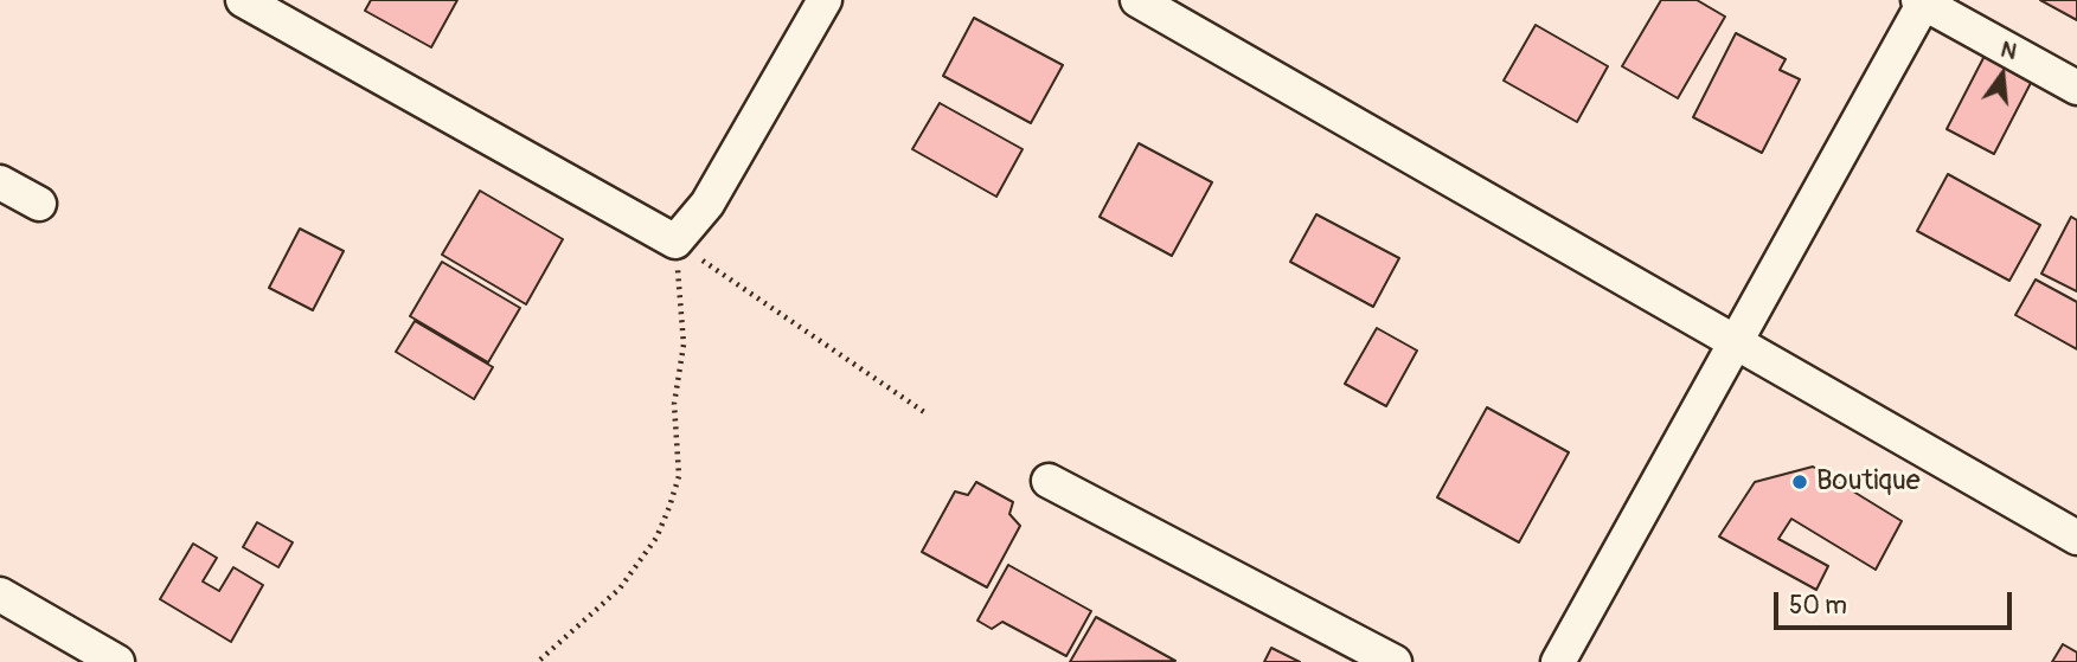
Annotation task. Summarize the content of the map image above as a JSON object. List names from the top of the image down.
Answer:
{
  "places": ["Boutique"],
  "scale_bar": "50 m",
  "north": "top"
}
